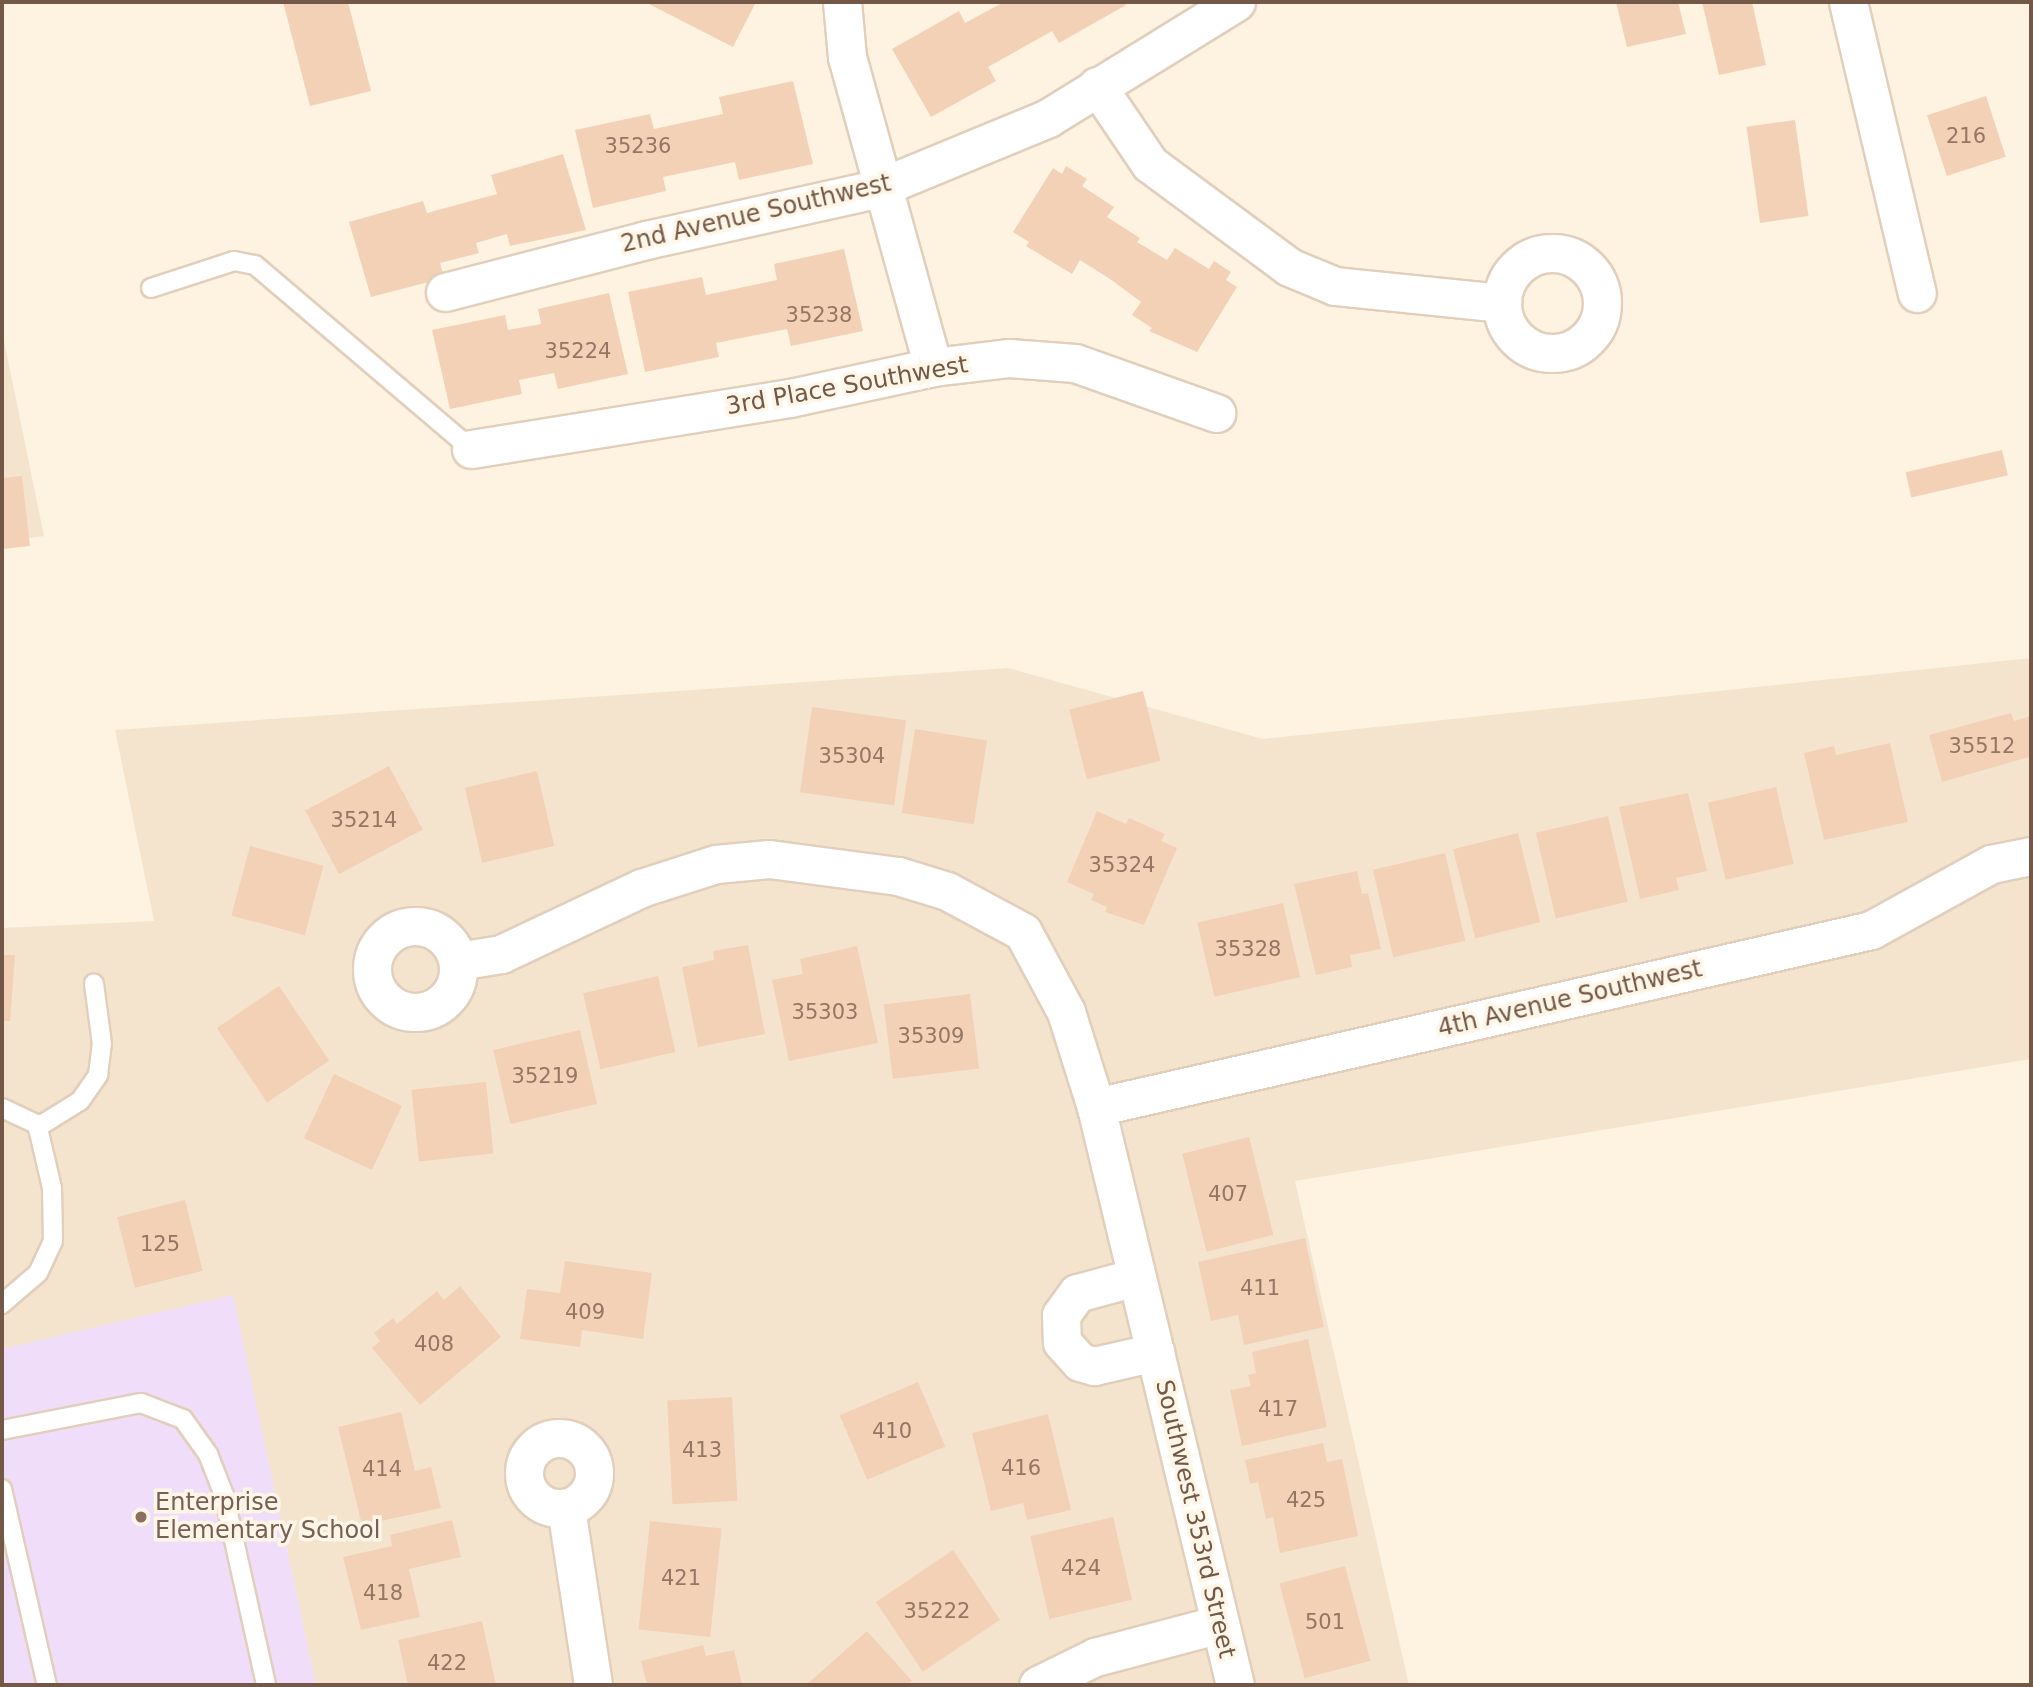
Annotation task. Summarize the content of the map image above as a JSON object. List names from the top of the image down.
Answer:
{
  "streets": {
    "street": [
      "2nd Avenue Southwest",
      "3rd Place Southwest",
      "4th Avenue Southwest",
      "Southwest 353rd Street"
    ]
  },
  "crossings": [
    ["4th Avenue Southwest", "Southwest 353rd Street"]
  ],
  "places": ["Enterprise Elementary School"],
  "house_numbers": [
    "216",
    "35236",
    "35238",
    "35224",
    "35512",
    "35304",
    "35214",
    "35324",
    "35328",
    "35303",
    "35309",
    "35219",
    "407",
    "125",
    "411",
    "409",
    "408",
    "417",
    "410",
    "413",
    "416",
    "414",
    "425",
    "424",
    "421",
    "418",
    "35222",
    "501",
    "422"
  ]
}
